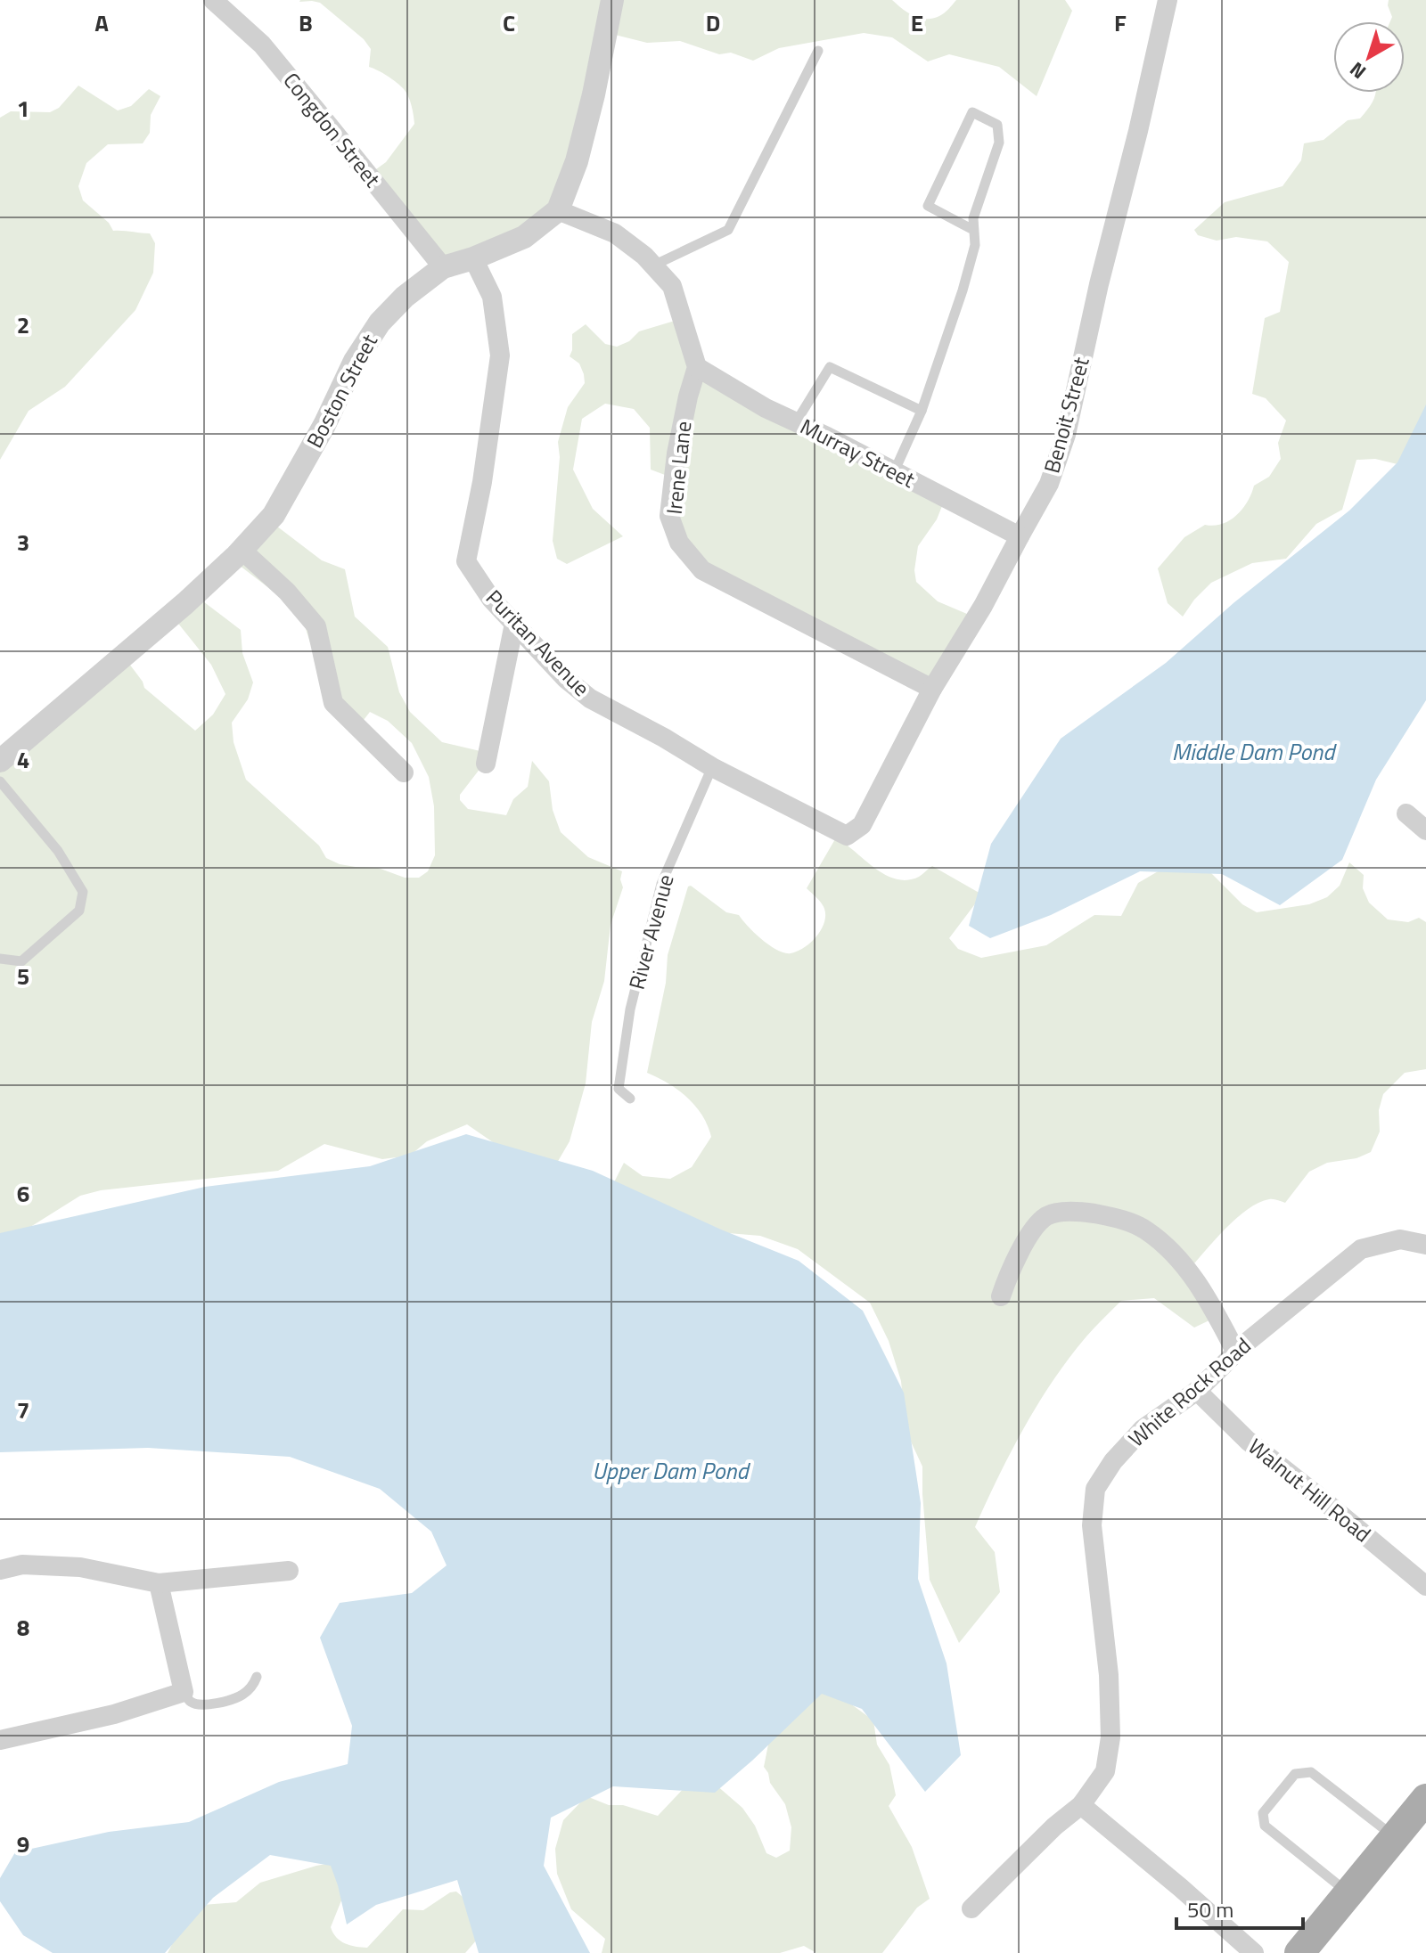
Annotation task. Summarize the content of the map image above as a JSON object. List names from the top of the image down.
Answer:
{
  "streets": {
    "street": [
      "Congdon Street",
      "Boston Street",
      "Benoit Street",
      "Murray Street",
      "Irene Lane",
      "Puritan Avenue",
      "White Rock Road",
      "Walnut Hill Road"
    ],
    "lane": ["River Avenue"]
  },
  "crossings": [
    ["Congdon Street", "Boston Street"],
    ["Boston Street", "Puritan Avenue"],
    ["Benoit Street", "Murray Street"],
    ["Benoit Street", "Irene Lane"],
    ["Benoit Street", "Puritan Avenue"],
    ["Murray Street", "Irene Lane"],
    ["Puritan Avenue", "River Avenue"],
    ["White Rock Road", "Walnut Hill Road"]
  ],
  "water": ["Middle Dam Pond", "Upper Dam Pond"],
  "scale_bar": "50 m",
  "north": "bottom left",
  "grid": {
    "columns": [
      "A",
      "B",
      "C",
      "D",
      "E",
      "F"
    ],
    "rows": [
      "1",
      "2",
      "3",
      "4",
      "5",
      "6",
      "7",
      "8",
      "9"
    ]
  }
}
